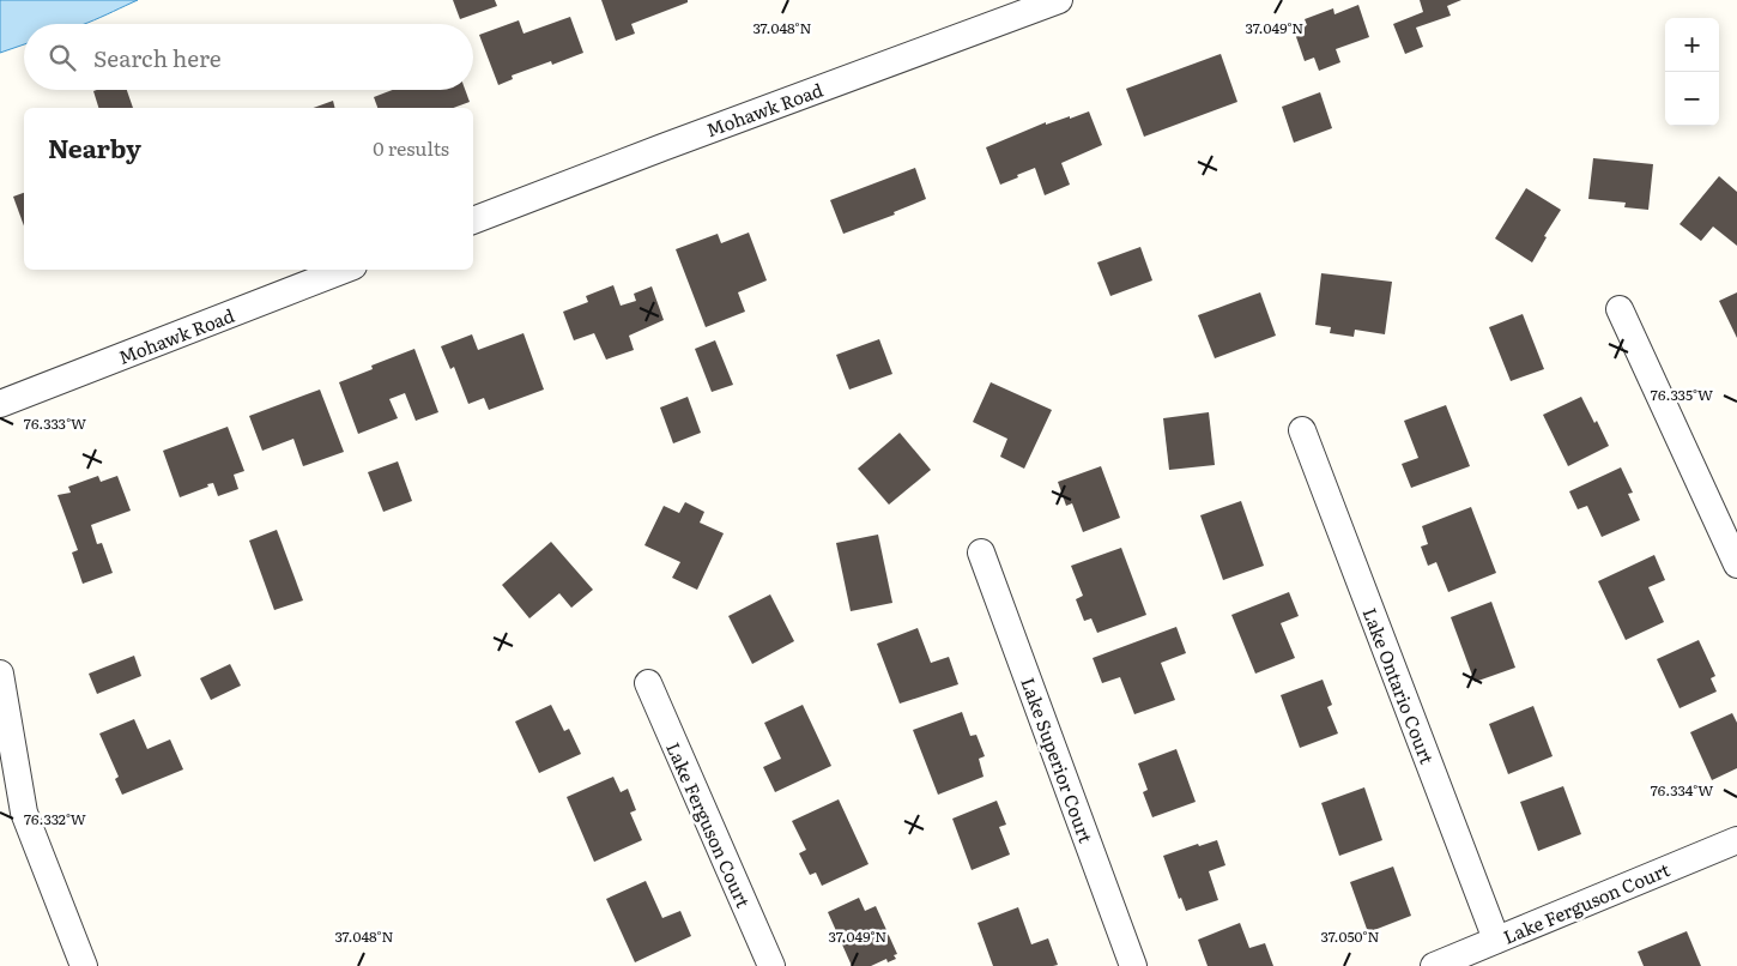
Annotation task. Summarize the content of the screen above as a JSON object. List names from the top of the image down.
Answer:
{
  "streets": {
    "street": [
      "Mohawk Road",
      "Lake Ontario Court",
      "Lake Superior Court",
      "Lake Ferguson Court"
    ]
  },
  "crossings": [
    ["Lake Ontario Court", "Lake Ferguson Court"]
  ],
  "page": {
    "map_buttons": ["+", "−"],
    "search": "Search here",
    "heading": ["Nearby", "0 results"]
  },
  "coordinates": [
    "37.048°N",
    "37.049°N",
    "76.335°W",
    "76.333°W",
    "76.334°W",
    "76.332°W",
    "37.050°N"
  ]
}
